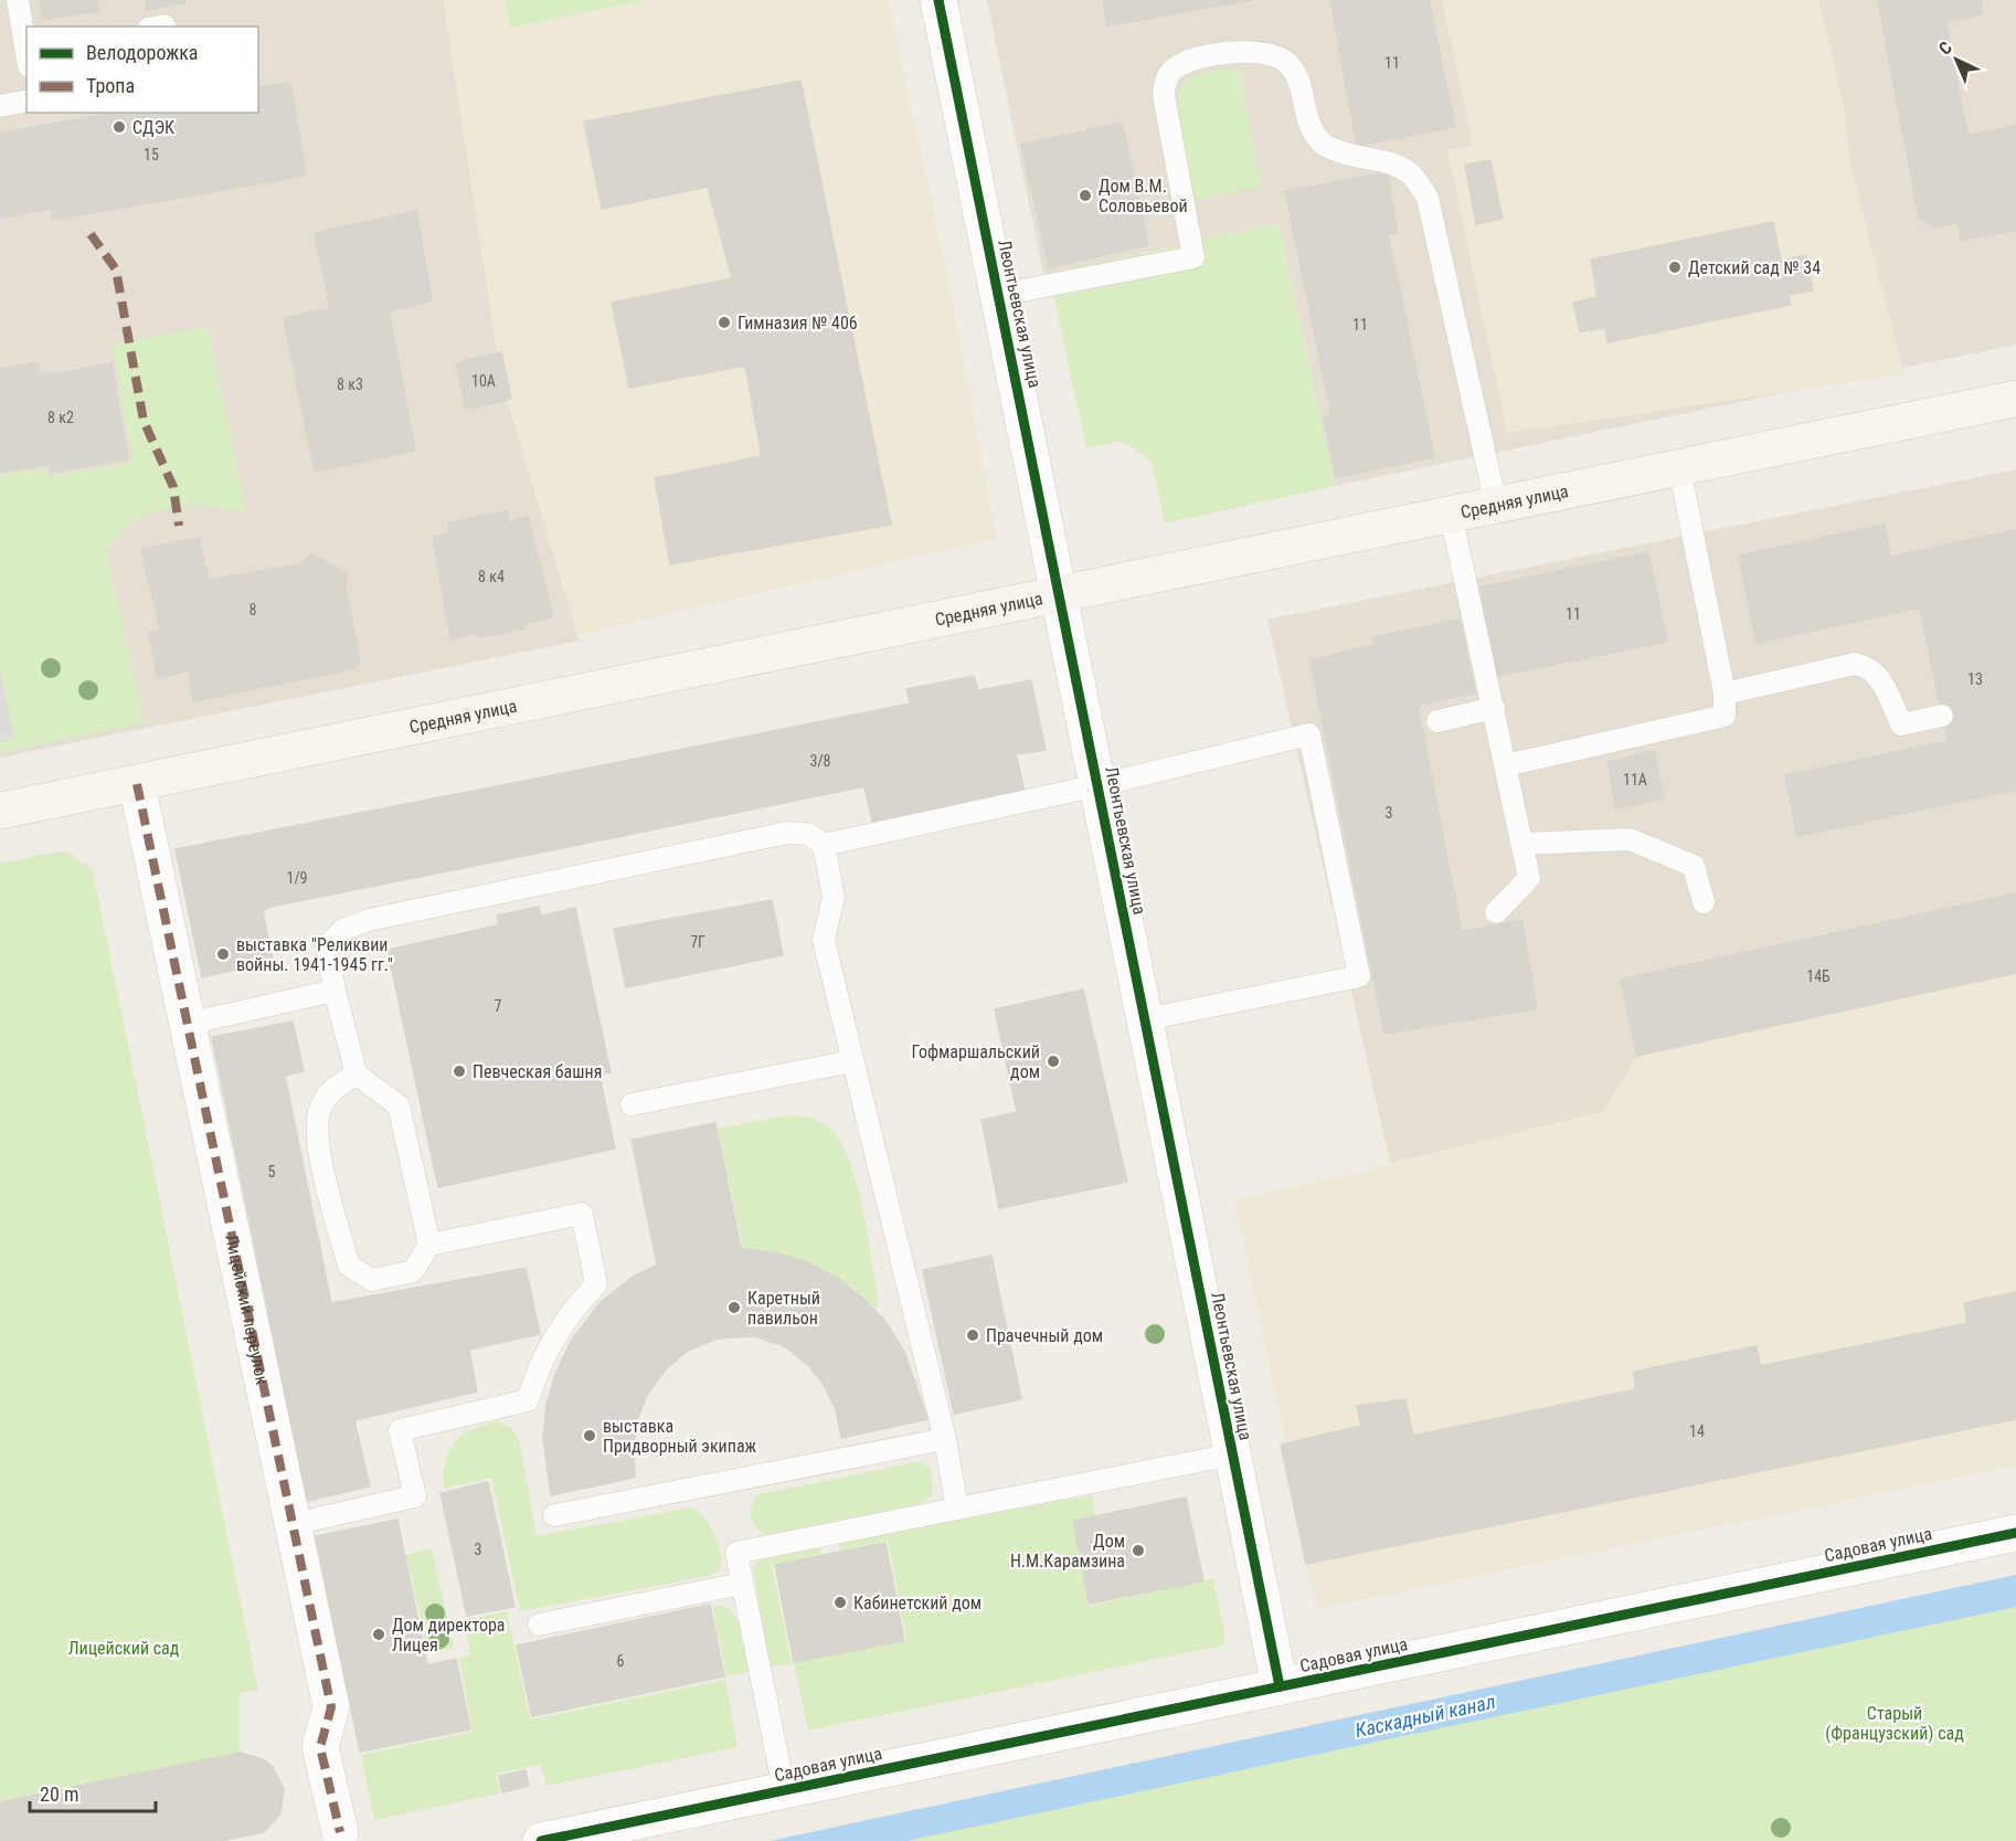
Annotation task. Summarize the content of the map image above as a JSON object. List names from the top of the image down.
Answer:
{
  "streets": {
    "main road": ["Средняя улица"],
    "street": ["Леонтьевская улица", "Лицейский переулок", "Садовая улица"]
  },
  "crossings": [
    ["Леонтьевская улица", "Средняя улица"],
    ["Леонтьевская улица", "Садовая улица"],
    ["Средняя улица", "Лицейский переулок"]
  ],
  "water": ["Каскадный канал"],
  "parks": ["Лицейский сад", "Старый (Французский) сад"],
  "places": [
    "СДЭК",
    "Дом В.М. Соловьевой",
    "Детский сад № 34",
    "Гимназия № 406",
    "выставка \"Реликвии войны. 1941-1945 гг.\"",
    "Гофмаршальский дом",
    "Певческая башня",
    "Каретный павильон",
    "Прачечный дом",
    "выставка Придворный экипаж",
    "Дом Н.М.Карамзина",
    "Кабинетский дом",
    "Дом директора Лицея"
  ],
  "house_numbers": [
    "11",
    "15",
    "11",
    "10А",
    "8 к3",
    "8 к2",
    "8 к4",
    "8",
    "11",
    "13",
    "3/8",
    "11А",
    "3",
    "1/9",
    "7Г",
    "14Б",
    "7",
    "5",
    "14",
    "3",
    "6"
  ],
  "legend": ["Велодорожка", "Тропа"],
  "scale_bar": "20 m",
  "north": "top left"
}
